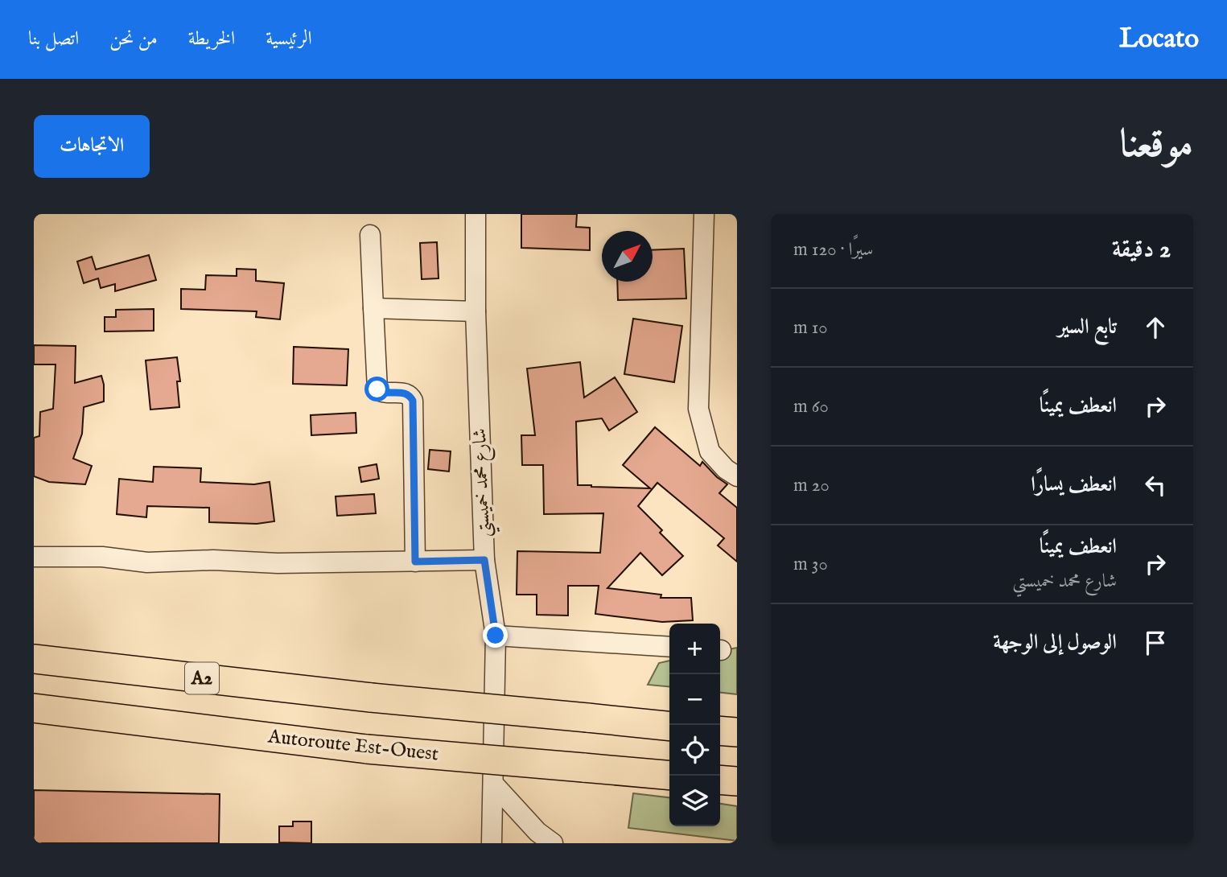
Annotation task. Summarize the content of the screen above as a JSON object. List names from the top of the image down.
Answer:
{
  "streets": {
    "highway": ["A2", "Autoroute Est-Ouest"],
    "street": ["شارع محمد خميستي"]
  },
  "north": "top right",
  "page": {
    "header": "Locato",
    "nav": [
      "الرئيسية",
      "الخريطة",
      "من نحن",
      "اتصل بنا"
    ],
    "title": "موقعنا",
    "buttons": "الاتجاهات",
    "heading": ["2 دقيقة", "سيرًا · 120 m"],
    "list": [
      ["تابع السير", "10 m"],
      ["انعطف يمينًا", "60 m"],
      ["انعطف يسارًا", "20 m"],
      ["انعطف يمينًا", "شارع محمد خميستي", "30 m"],
      "الوصول إلى الوجهة"
    ],
    "map_buttons": ["+", "−"]
  }
}
